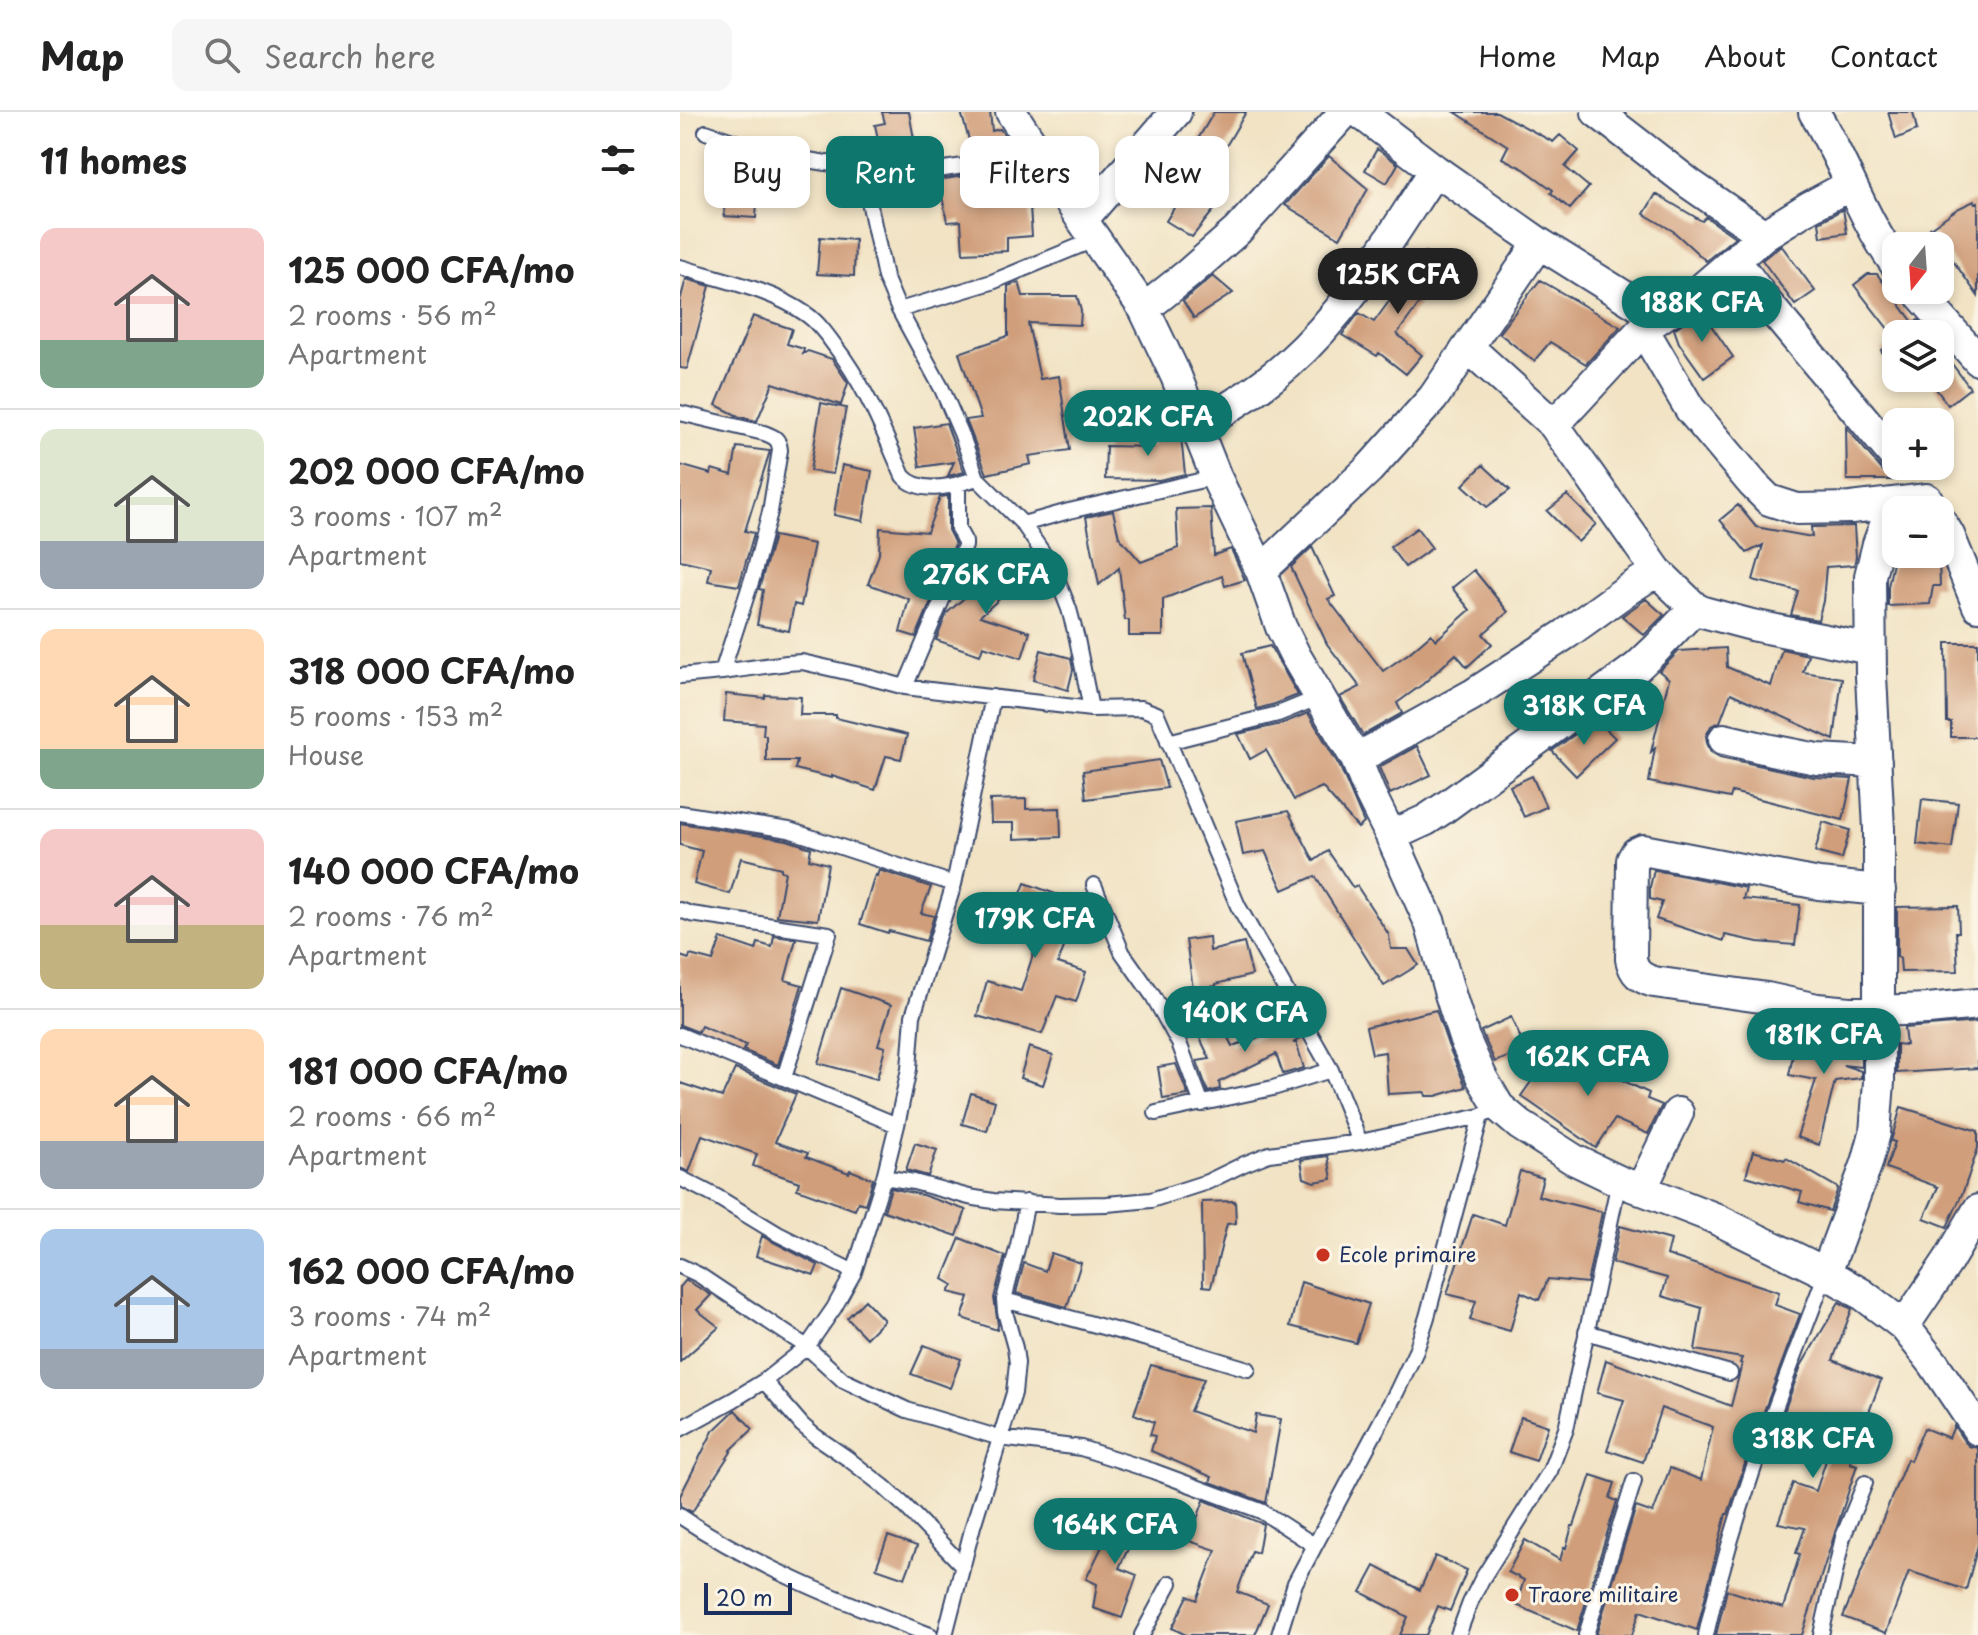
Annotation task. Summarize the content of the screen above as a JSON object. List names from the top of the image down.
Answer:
{
  "places": ["Ecole primaire", "Traore militaire"],
  "scale_bar": "20 m",
  "north": "bottom",
  "page": {
    "header": "Map",
    "search": "Search here",
    "nav": [
      "Home",
      "Map",
      "About",
      "Contact"
    ],
    "heading": "11 homes",
    "chip": [
      "Buy",
      "Rent",
      "Filters",
      "New"
    ],
    "list": [
      {
        "name": "125 000 CFA/mo",
        "note": "2 rooms · 56 m² · Apartment"
      },
      {
        "name": "202 000 CFA/mo",
        "note": "3 rooms · 107 m² · Apartment"
      },
      {
        "name": "318 000 CFA/mo",
        "note": "5 rooms · 153 m² · House"
      },
      {
        "name": "140 000 CFA/mo",
        "note": "2 rooms · 76 m² · Apartment"
      },
      {
        "name": "181 000 CFA/mo",
        "note": "2 rooms · 66 m² · Apartment"
      },
      {
        "name": "162 000 CFA/mo",
        "note": "3 rooms · 74 m² · Apartment"
      }
    ],
    "map_buttons": ["+", "−"],
    "price": [
      "125K CFA",
      "188K CFA",
      "202K CFA",
      "276K CFA",
      "318K CFA",
      "179K CFA",
      "140K CFA",
      "181K CFA",
      "162K CFA",
      "318K CFA",
      "164K CFA"
    ],
    "scale": "20 m"
  }
}
